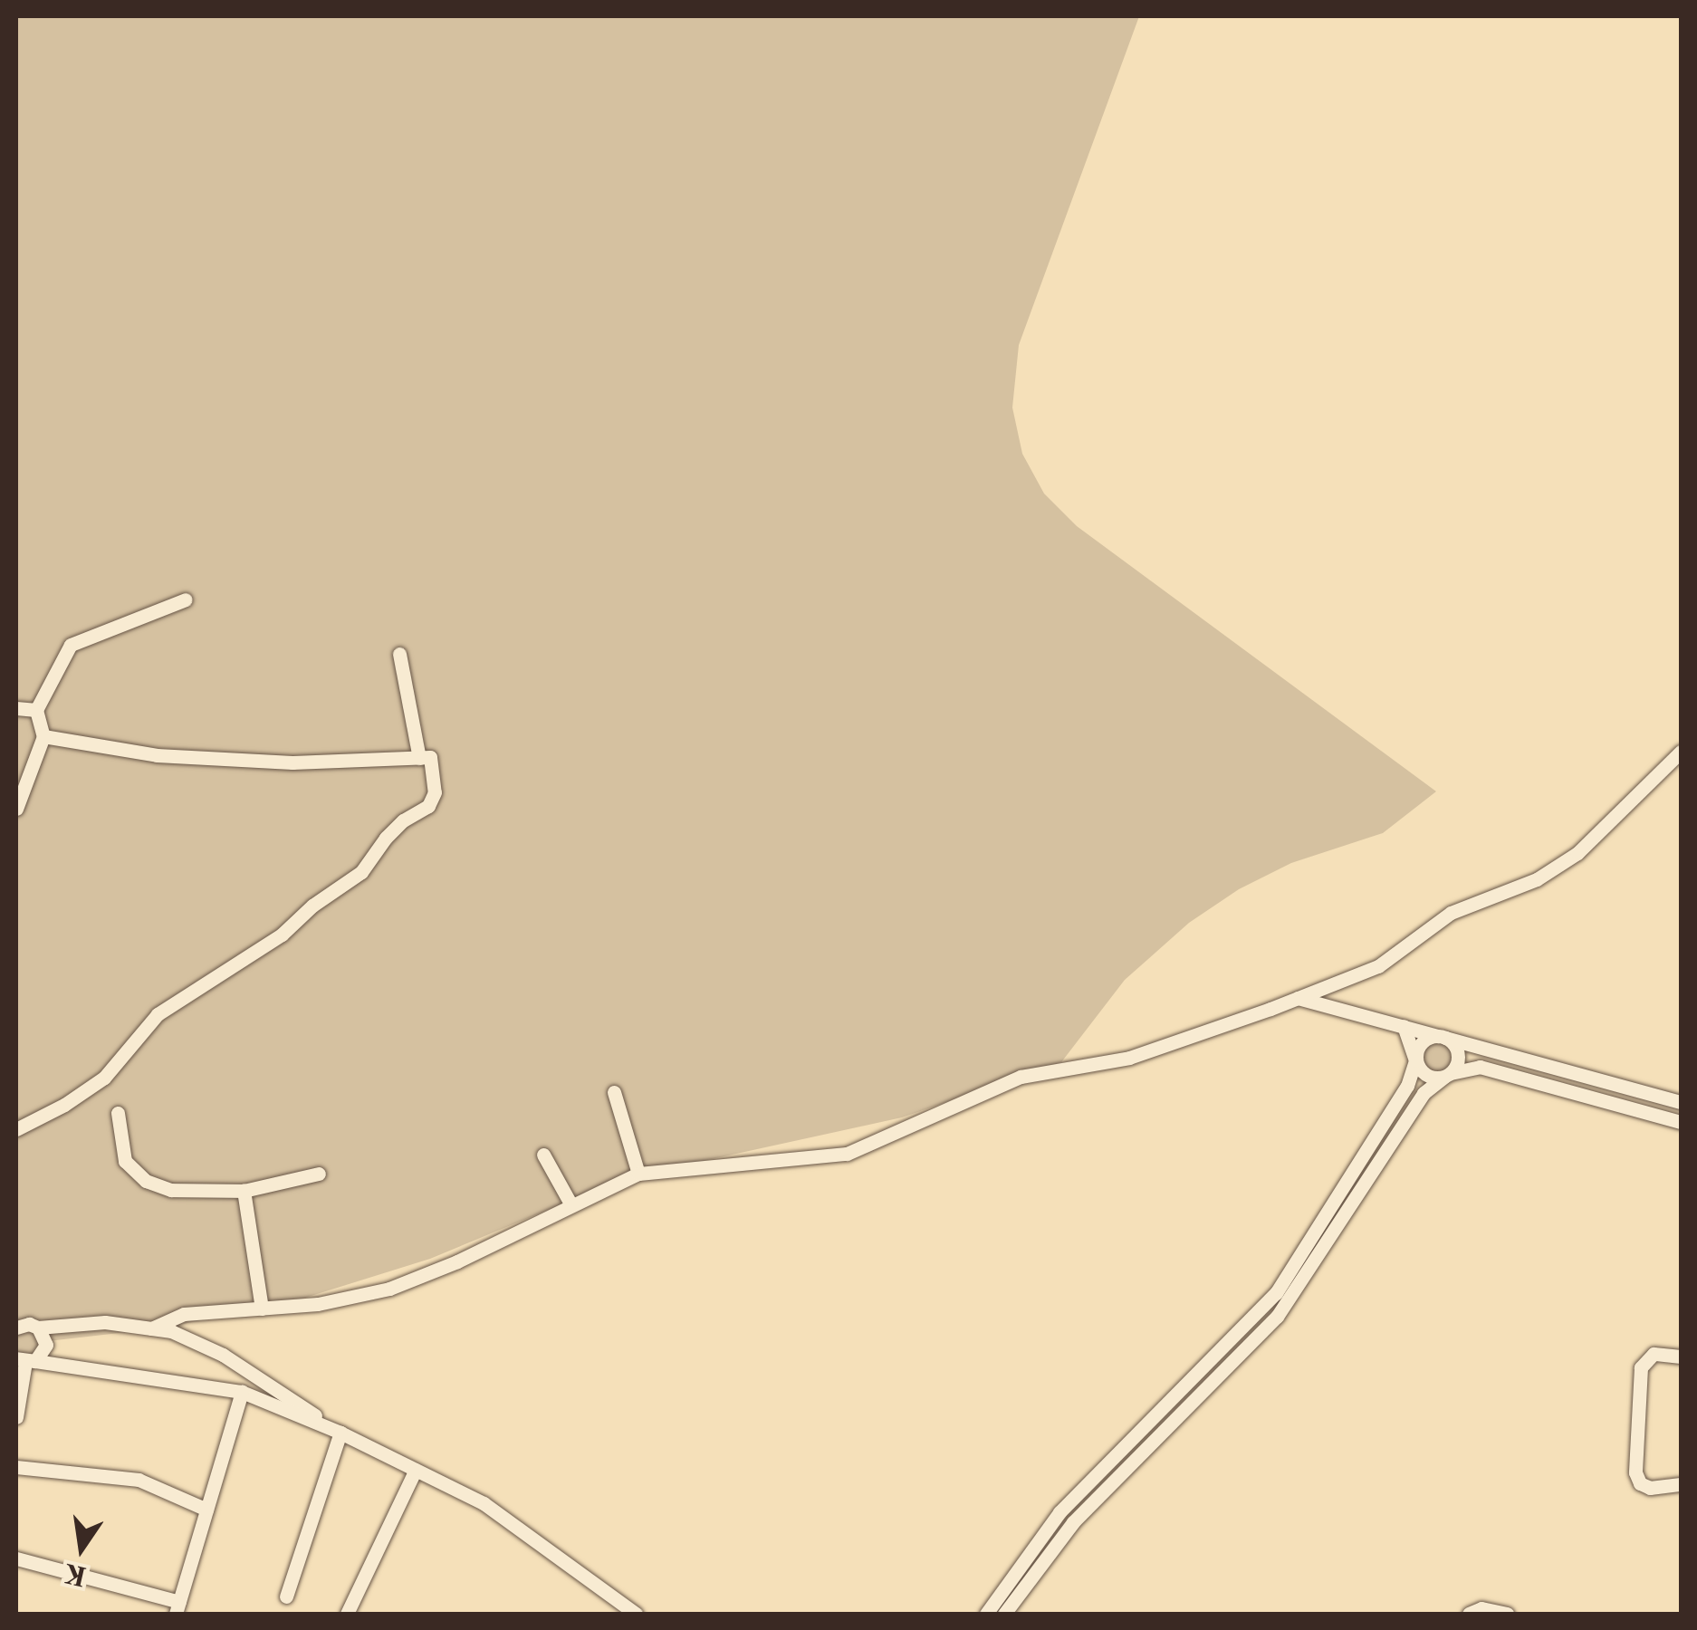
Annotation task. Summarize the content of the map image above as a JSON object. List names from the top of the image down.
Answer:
{
  "north": "bottom"
}
